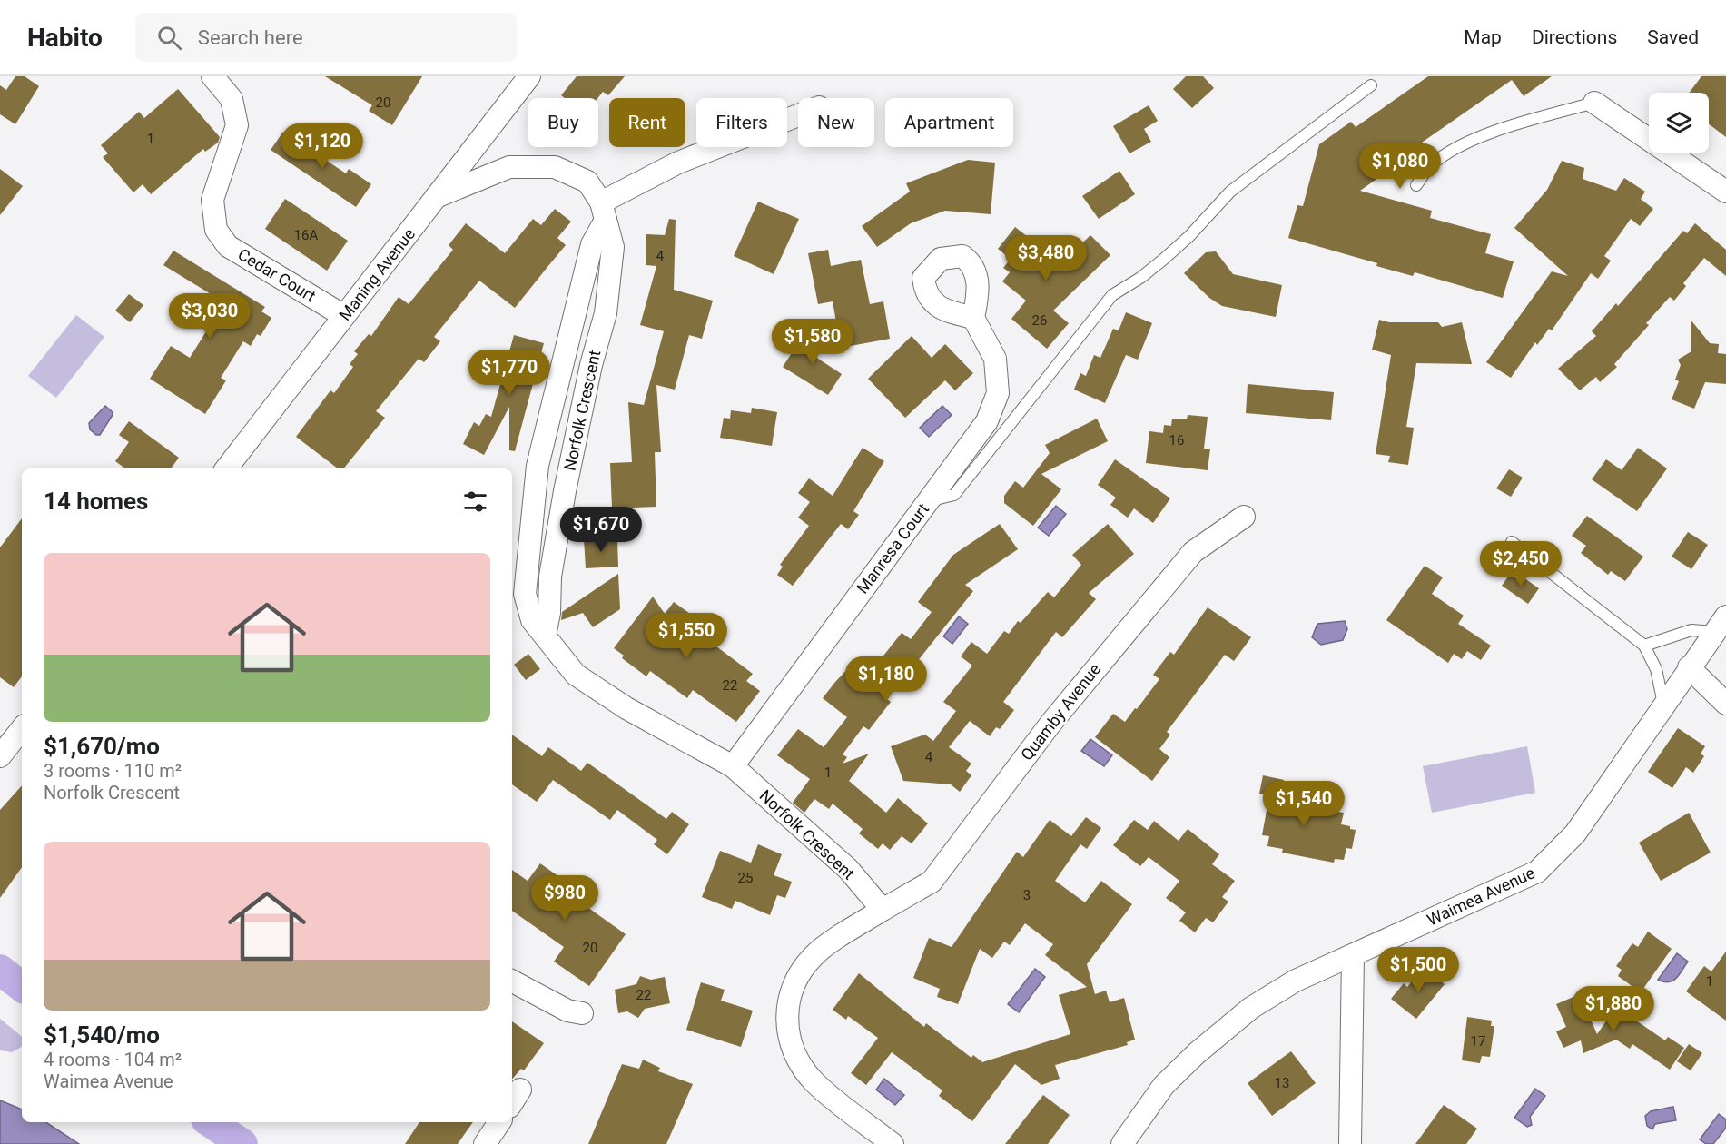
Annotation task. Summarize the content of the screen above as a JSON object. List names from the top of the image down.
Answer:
{
  "streets": {
    "street": [
      "Maning Avenue",
      "Cedar Court",
      "Norfolk Crescent",
      "Manresa Court",
      "Quamby Avenue",
      "Waimea Avenue"
    ]
  },
  "crossings": [
    ["Maning Avenue", "Cedar Court"],
    ["Maning Avenue", "Norfolk Crescent"],
    ["Norfolk Crescent", "Manresa Court"],
    ["Norfolk Crescent", "Quamby Avenue"]
  ],
  "house_numbers": [
    "20",
    "1",
    "16A",
    "4",
    "26",
    "16",
    "22",
    "4",
    "1",
    "25",
    "3",
    "20",
    "1",
    "22",
    "17",
    "13"
  ],
  "page": {
    "header": "Habito",
    "search": "Search here",
    "nav": ["Map", "Directions", "Saved"],
    "chip": [
      "Buy",
      "Rent",
      "Filters",
      "New",
      "Apartment"
    ],
    "price": [
      "$1,120",
      "$1,080",
      "$3,480",
      "$3,030",
      "$1,580",
      "$1,770",
      "$1,670",
      "$2,450",
      "$1,550",
      "$1,180",
      "$1,540",
      "$980",
      "$1,500",
      "$1,880"
    ],
    "heading": "14 homes",
    "list": [
      {
        "name": "$1,670/mo",
        "note": "3 rooms · 110 m² · Norfolk Crescent"
      },
      {
        "name": "$1,540/mo",
        "note": "4 rooms · 104 m² · Waimea Avenue"
      }
    ]
  }
}
